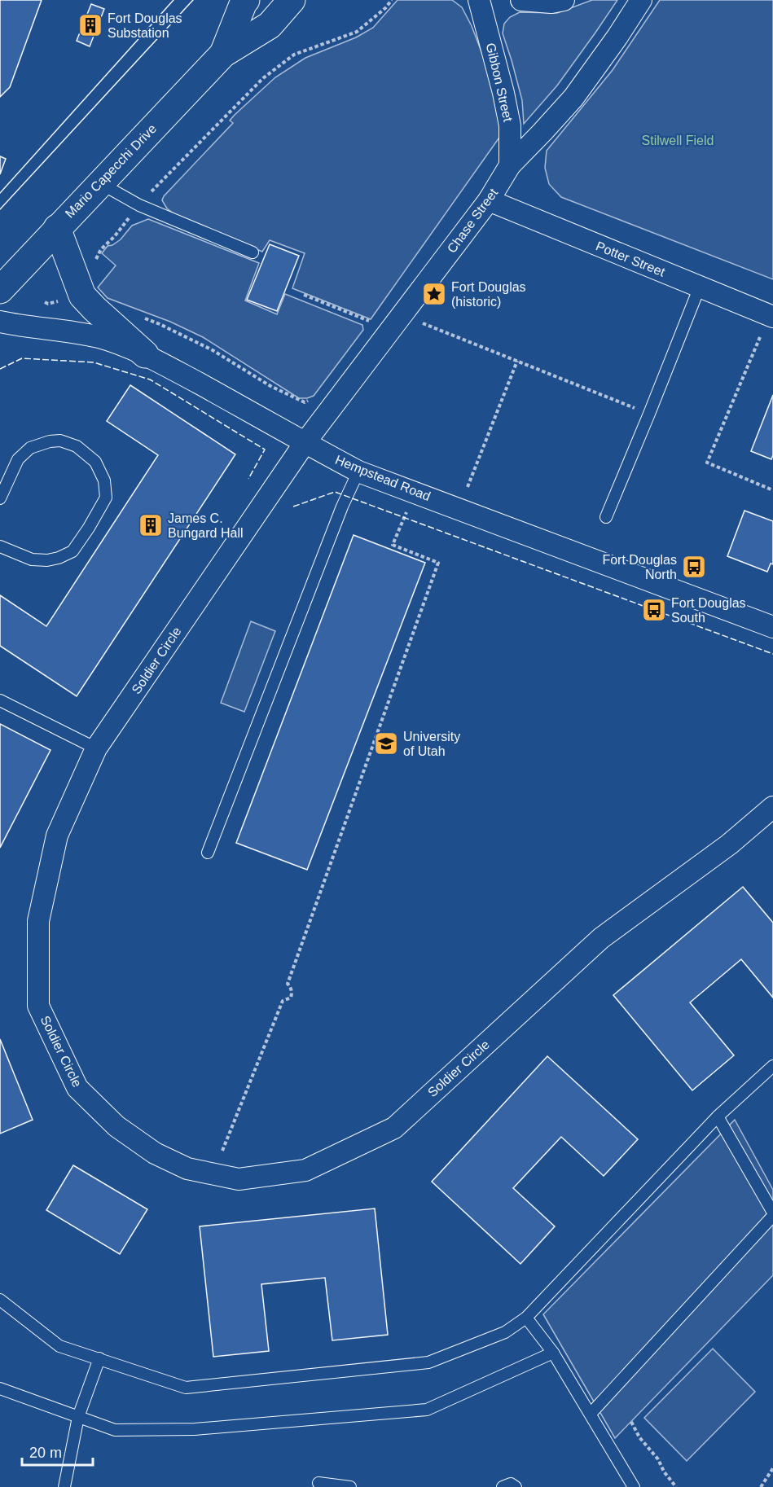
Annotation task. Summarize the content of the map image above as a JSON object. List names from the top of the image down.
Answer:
{
  "streets": {
    "main road": ["Mario Capecchi Drive"],
    "street": [
      "Gibbon Street",
      "Chase Street",
      "Potter Street",
      "Hempstead Road",
      "Soldier Circle"
    ]
  },
  "crossings": [
    ["Gibbon Street", "Chase Street"],
    ["Chase Street", "Potter Street"],
    ["Chase Street", "Hempstead Road"],
    ["Chase Street", "Soldier Circle"],
    ["Hempstead Road", "Soldier Circle"]
  ],
  "parks": ["Stilwell Field"],
  "places": {
    "building": ["Fort Douglas Substation", "James C. Bungard Hall"],
    "place": ["Fort Douglas (historic)"],
    "bus stop": ["Fort Douglas North", "Fort Douglas South"],
    "school or university": ["University of Utah"]
  },
  "scale_bar": "20 m"
}
